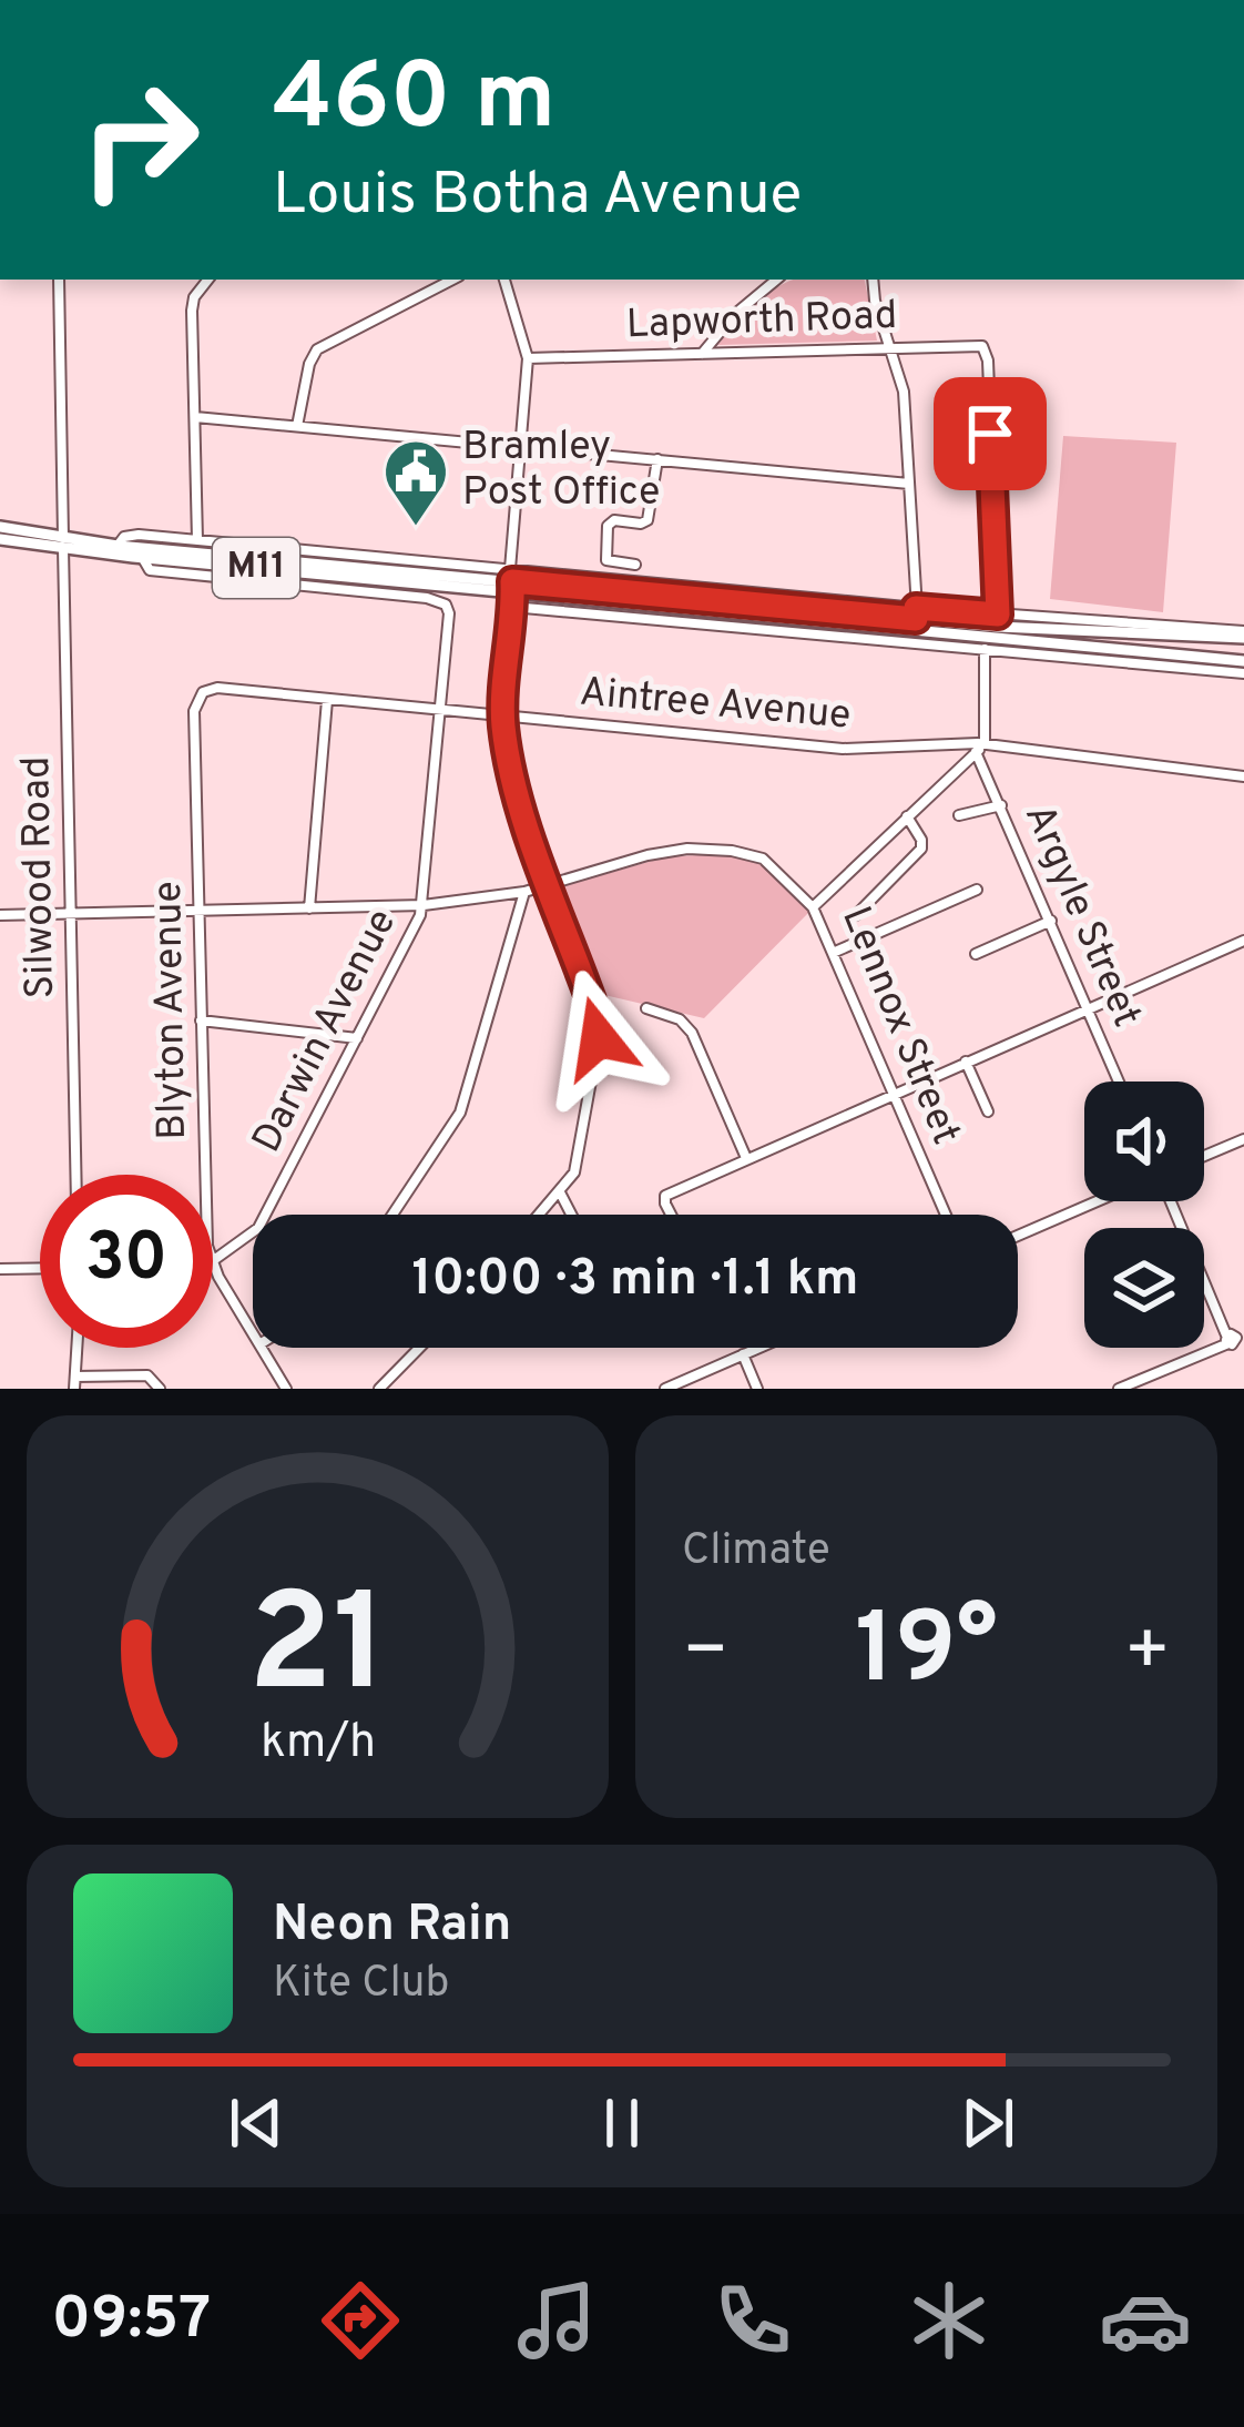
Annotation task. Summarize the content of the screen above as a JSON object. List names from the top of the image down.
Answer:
{
  "streets": {
    "main road": ["M11"],
    "street": [
      "Lapworth Road",
      "Aintree Avenue",
      "Silwood Road",
      "Argyle Street",
      "Blyton Avenue",
      "Lennox Street",
      "Darwin Avenue"
    ]
  },
  "crossings": [
    ["M11", "Silwood Road"],
    ["Aintree Avenue", "Argyle Street"],
    ["Aintree Avenue", "Blyton Avenue"],
    ["Aintree Avenue", "Lennox Street"],
    ["Aintree Avenue", "Darwin Avenue"],
    ["Argyle Street", "Lennox Street"]
  ],
  "places": {
    "public building": ["Bramley Post Office"]
  },
  "page": {
    "turn": ["460 m", "Louis Botha Avenue"],
    "limit": "30",
    "trip": "10:00 · 3 min · 1.1 km",
    "tile": "Climate",
    "heat": ["−", "19°", "+"],
    "song": ["Neon Rain", "Kite Club"],
    "tabs": "09:57",
    "gauge": ["21", "km/h"]
  }
}
